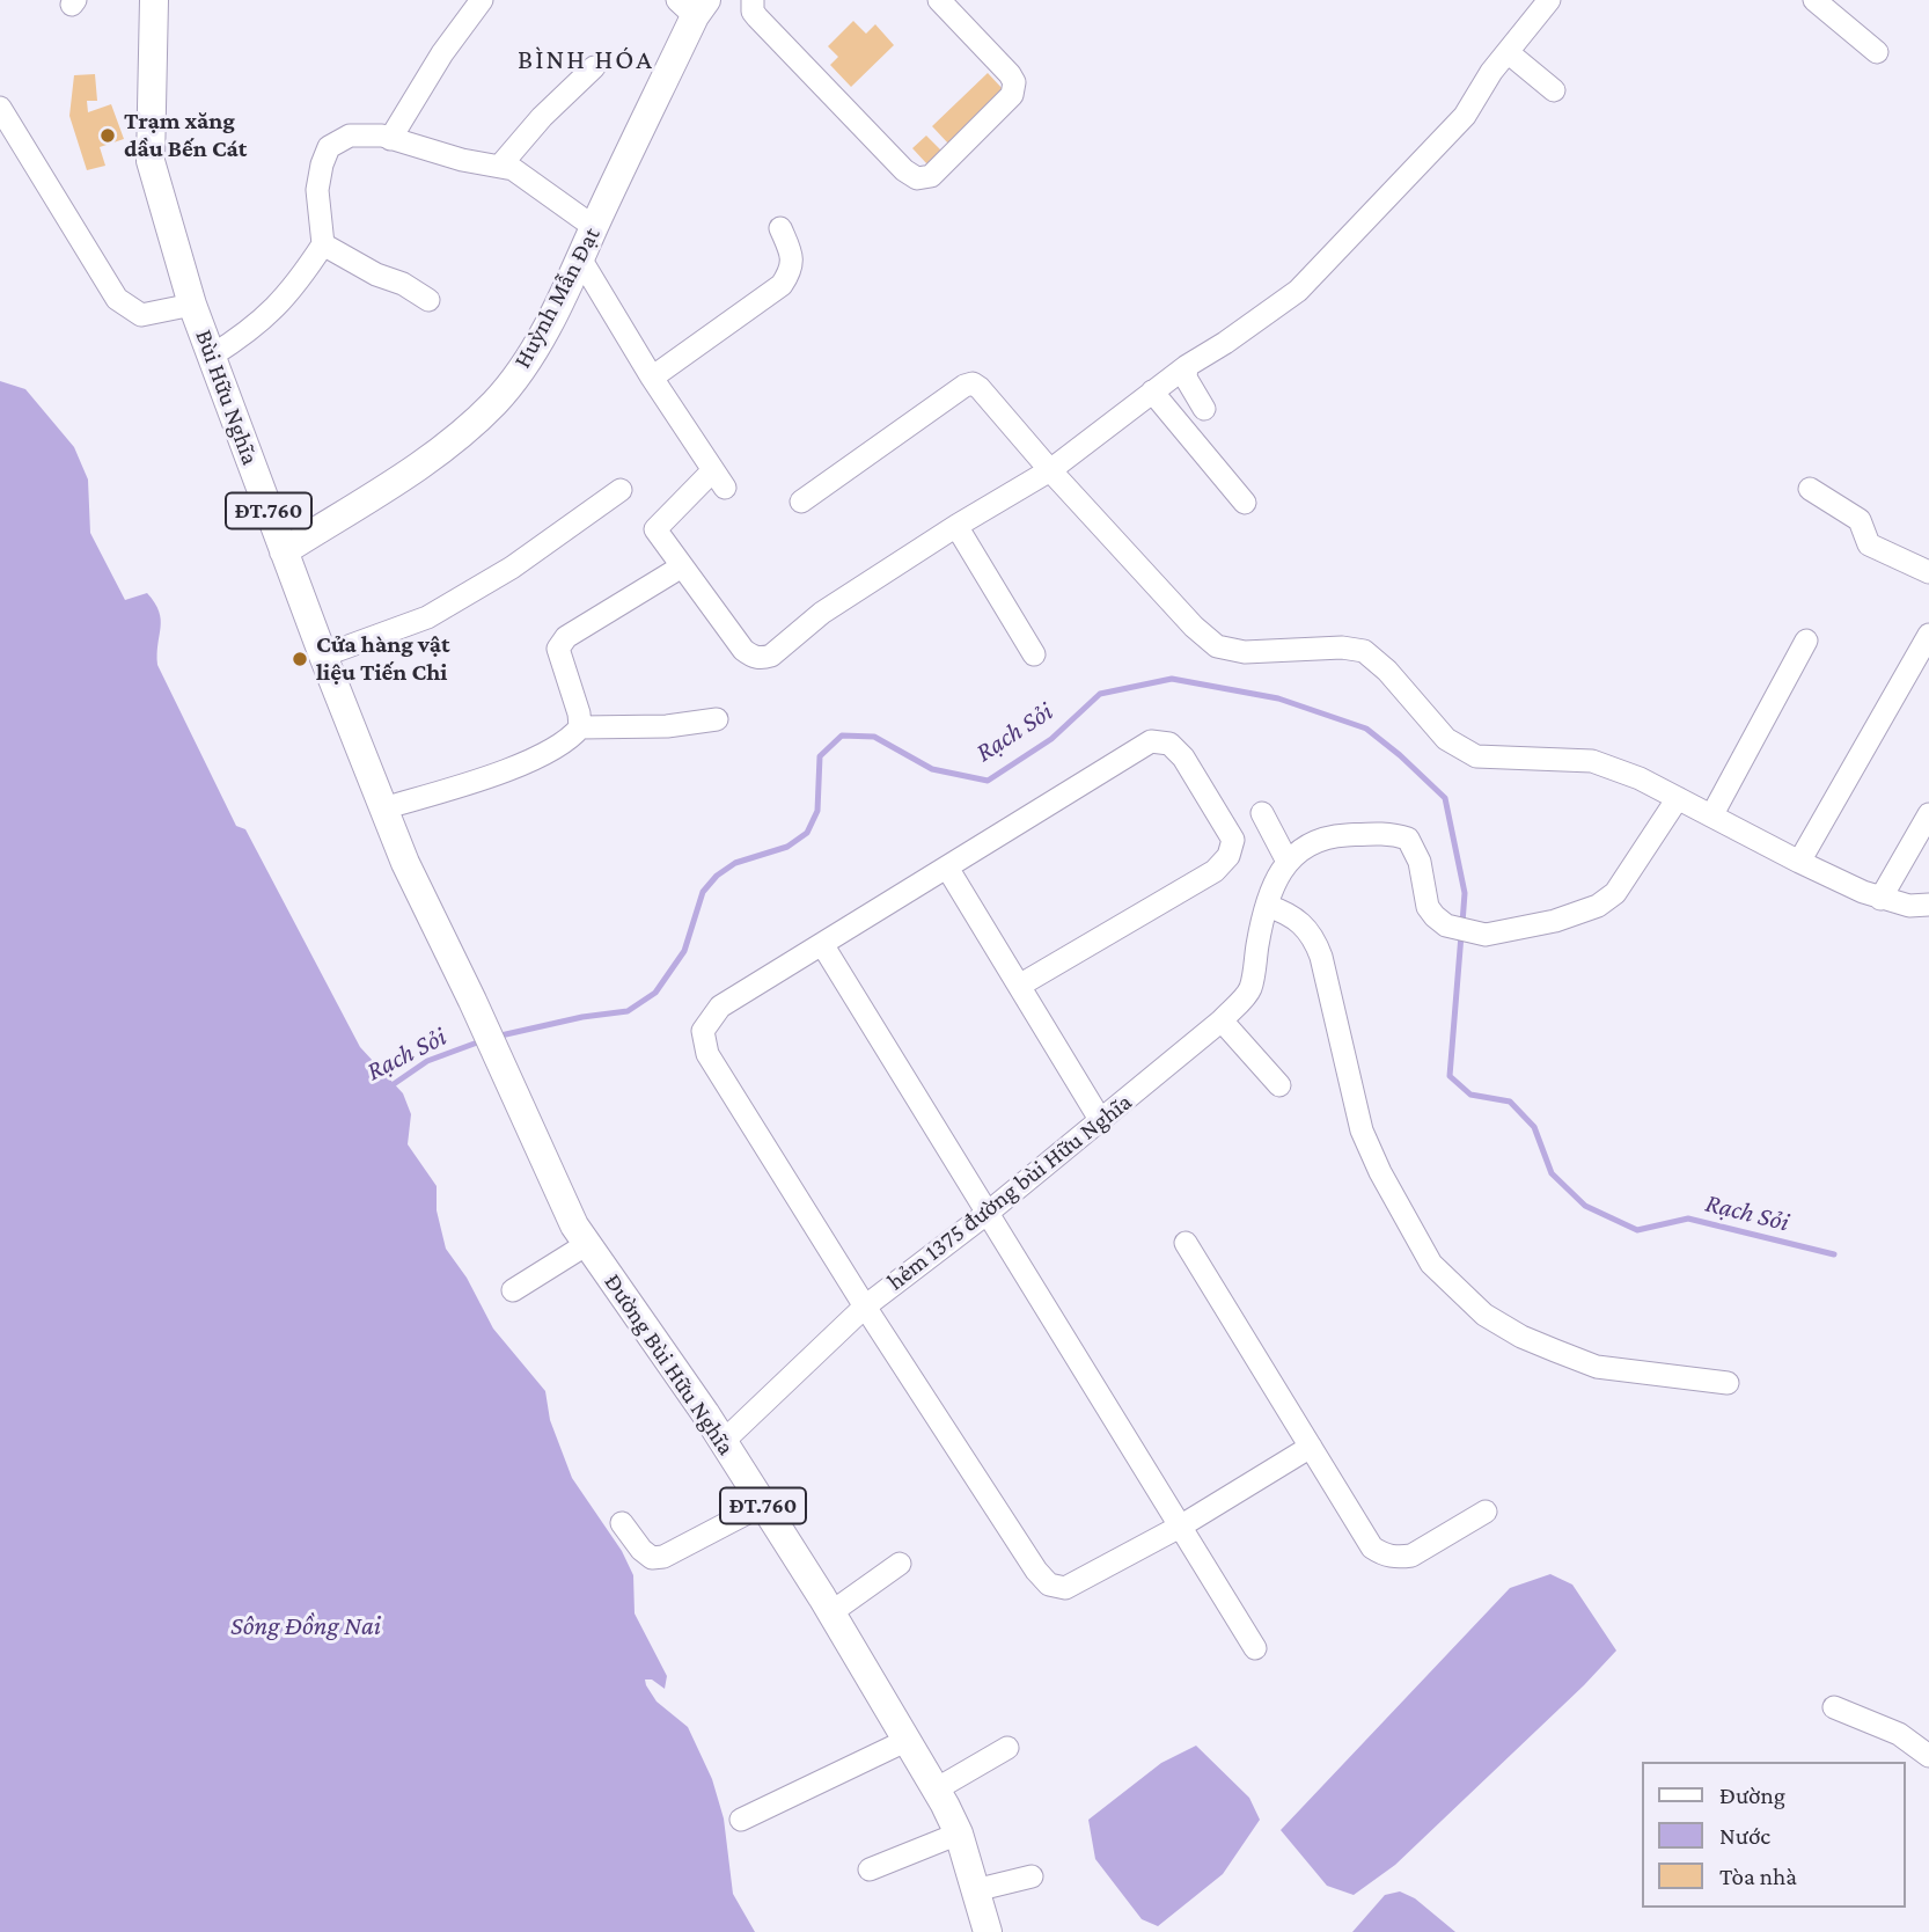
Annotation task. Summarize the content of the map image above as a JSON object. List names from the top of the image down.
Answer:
{
  "streets": {
    "main road": [
      "Huỳnh Mẫn Đạt",
      "Bùi Hữu Nghĩa",
      "ĐT.760",
      "Đường Bùi Hữu Nghĩa"
    ],
    "street": ["hẻm 1375 đường bùi Hữu Nghĩa"]
  },
  "crossings": [
    ["Huỳnh Mẫn Đạt", "Bùi Hữu Nghĩa"],
    ["Bùi Hữu Nghĩa", "Đường Bùi Hữu Nghĩa"],
    ["hẻm 1375 đường bùi Hữu Nghĩa", "Đường Bùi Hữu Nghĩa"]
  ],
  "districts": ["BÌNH HÓA"],
  "water": ["Rạch Sỏi", "Sông Đồng Nai"],
  "places": ["Trạm xăng dầu Bến Cát", "Cửa hàng vật liệu Tiến Chi"],
  "legend": ["Đường", "Nước", "Tòa nhà"]
}
